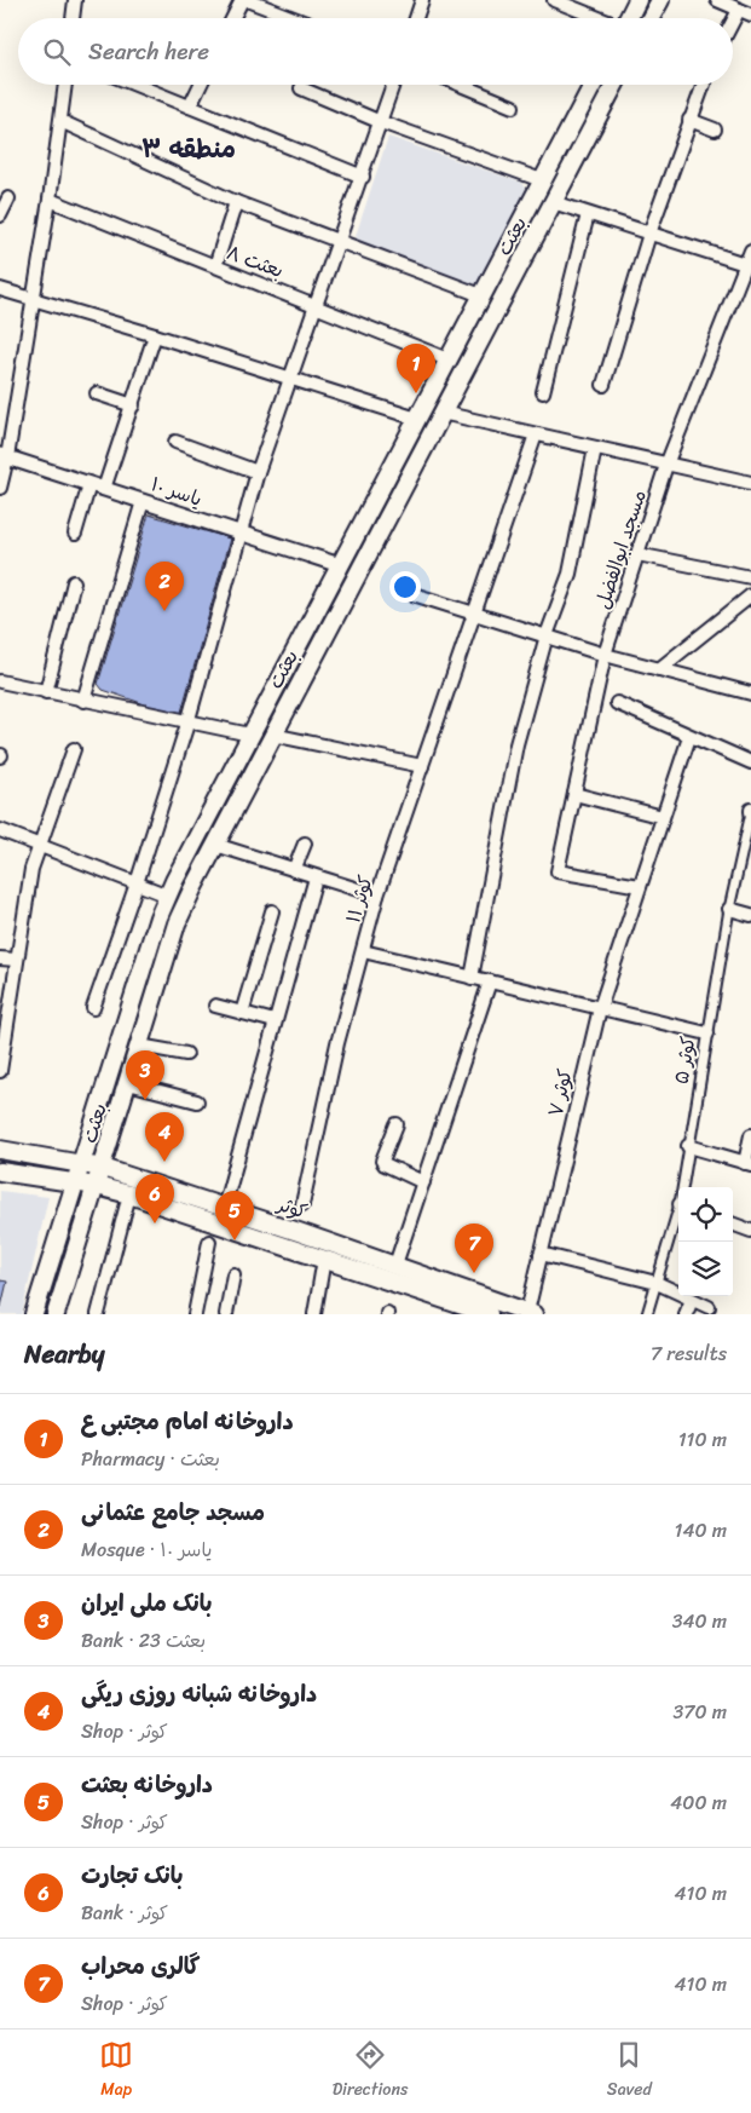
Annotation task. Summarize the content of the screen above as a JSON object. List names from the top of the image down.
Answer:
{
  "streets": {
    "main road": ["بعثت", "کوثر"],
    "street": [
      "بعثت ۸",
      "یاسر ۱۰",
      "مسجد ابوالفضل",
      "کوثر ۱۱",
      "کوثر ۵",
      "کوثر ۷"
    ]
  },
  "crossings": [
    ["بعثت", "بعثت ۸"],
    ["بعثت", "یاسر ۱۰"],
    ["بعثت", "کوثر"],
    ["مسجد ابوالفضل", "کوثر ۷"],
    ["کوثر ۷", "کوثر"]
  ],
  "districts": ["منطقه ۳"],
  "page": {
    "search": "Search here",
    "pins": [
      "1",
      "2",
      "3",
      "4",
      "6",
      "5",
      "7"
    ],
    "heading": ["Nearby", "7 results"],
    "list": [
      {
        "mark": "1",
        "name": "داروخانه امام مجتبی ع",
        "note": "Pharmacy · بعثت",
        "value": "110 m"
      },
      {
        "mark": "2",
        "name": "مسجد جامع عثمانی",
        "note": "Mosque · یاسر ۱۰",
        "value": "140 m"
      },
      {
        "mark": "3",
        "name": "بانک ملی ایران",
        "note": "Bank · بعثت 23",
        "value": "340 m"
      },
      {
        "mark": "4",
        "name": "داروخانه شبانه روزی ریگی",
        "note": "Shop · کوثر",
        "value": "370 m"
      },
      {
        "mark": "5",
        "name": "داروخانه بعثت",
        "note": "Shop · کوثر",
        "value": "400 m"
      },
      {
        "mark": "6",
        "name": "بانک تجارت",
        "note": "Bank · کوثر",
        "value": "410 m"
      },
      {
        "mark": "7",
        "name": "گالری محراب",
        "note": "Shop · کوثر",
        "value": "410 m"
      }
    ],
    "nav": ["Map", "Directions", "Saved"]
  }
}
